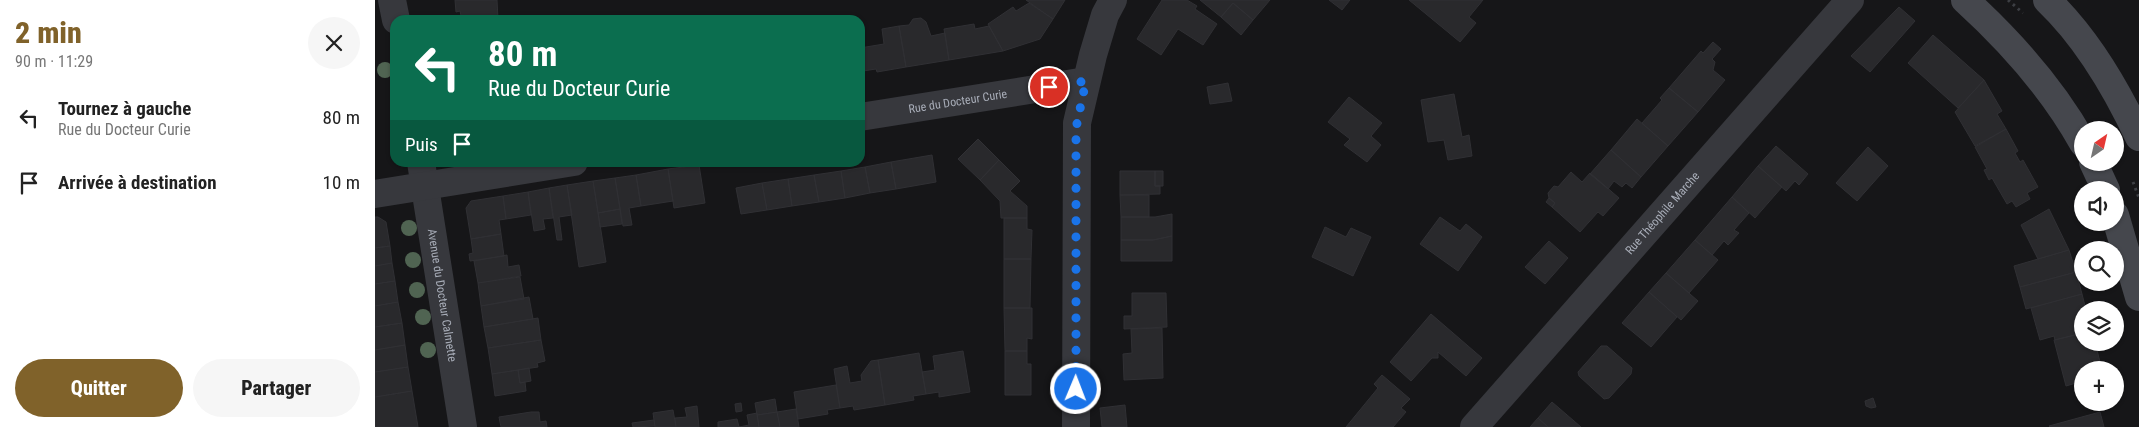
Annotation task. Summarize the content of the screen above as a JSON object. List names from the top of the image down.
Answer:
{
  "streets": {
    "street": ["Rue du Docteur Curie", "Rue Théophile Marche", "Avenue du Docteur Calmette"]
  },
  "north": "top right",
  "page": {
    "heading": ["2 min", "90 m · 11:29"],
    "turn": ["80 m", "Rue du Docteur Curie"],
    "list": [
      {
        "name": "Tournez à gauche",
        "note": "Rue du Docteur Curie",
        "value": "80 m"
      },
      {
        "name": "Arrivée à destination",
        "value": "10 m"
      }
    ],
    "then": "Puis",
    "map_buttons": "+",
    "buttons": ["Quitter", "Partager"]
  }
}
